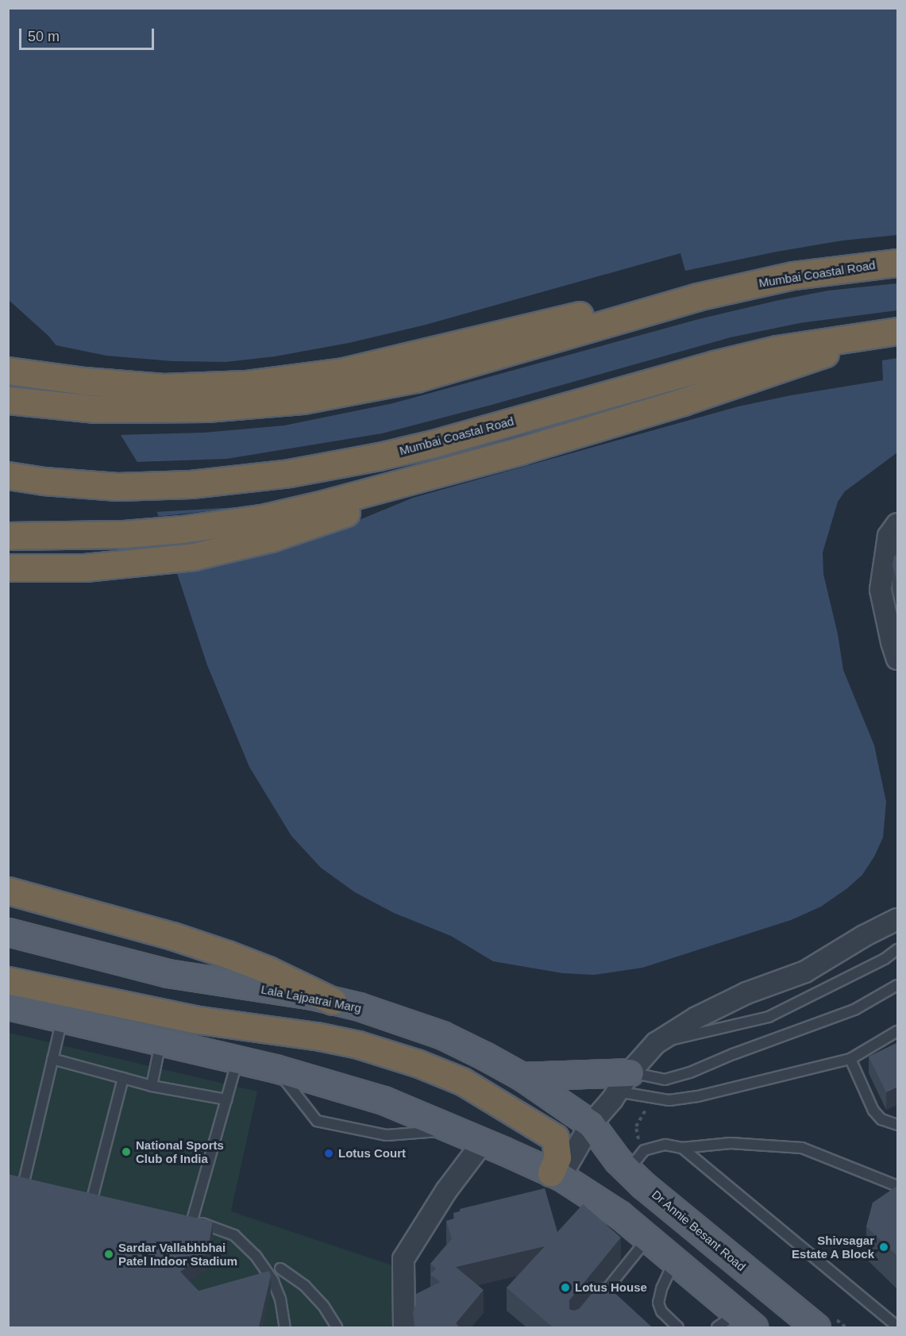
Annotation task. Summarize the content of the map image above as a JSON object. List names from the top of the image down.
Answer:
{
  "streets": {
    "highway": ["Mumbai Coastal Road"],
    "main road": ["Lala Lajpatrai Marg", "Dr Annie Besant Road"]
  },
  "crossings": [
    ["Lala Lajpatrai Marg", "Dr Annie Besant Road"]
  ],
  "places": [
    "National Sports Club of India",
    "Lotus Court",
    "Shivsagar Estate A Block",
    "Sardar Vallabhbhai Patel Indoor Stadium",
    "Lotus House"
  ],
  "scale_bar": "50 m"
}
